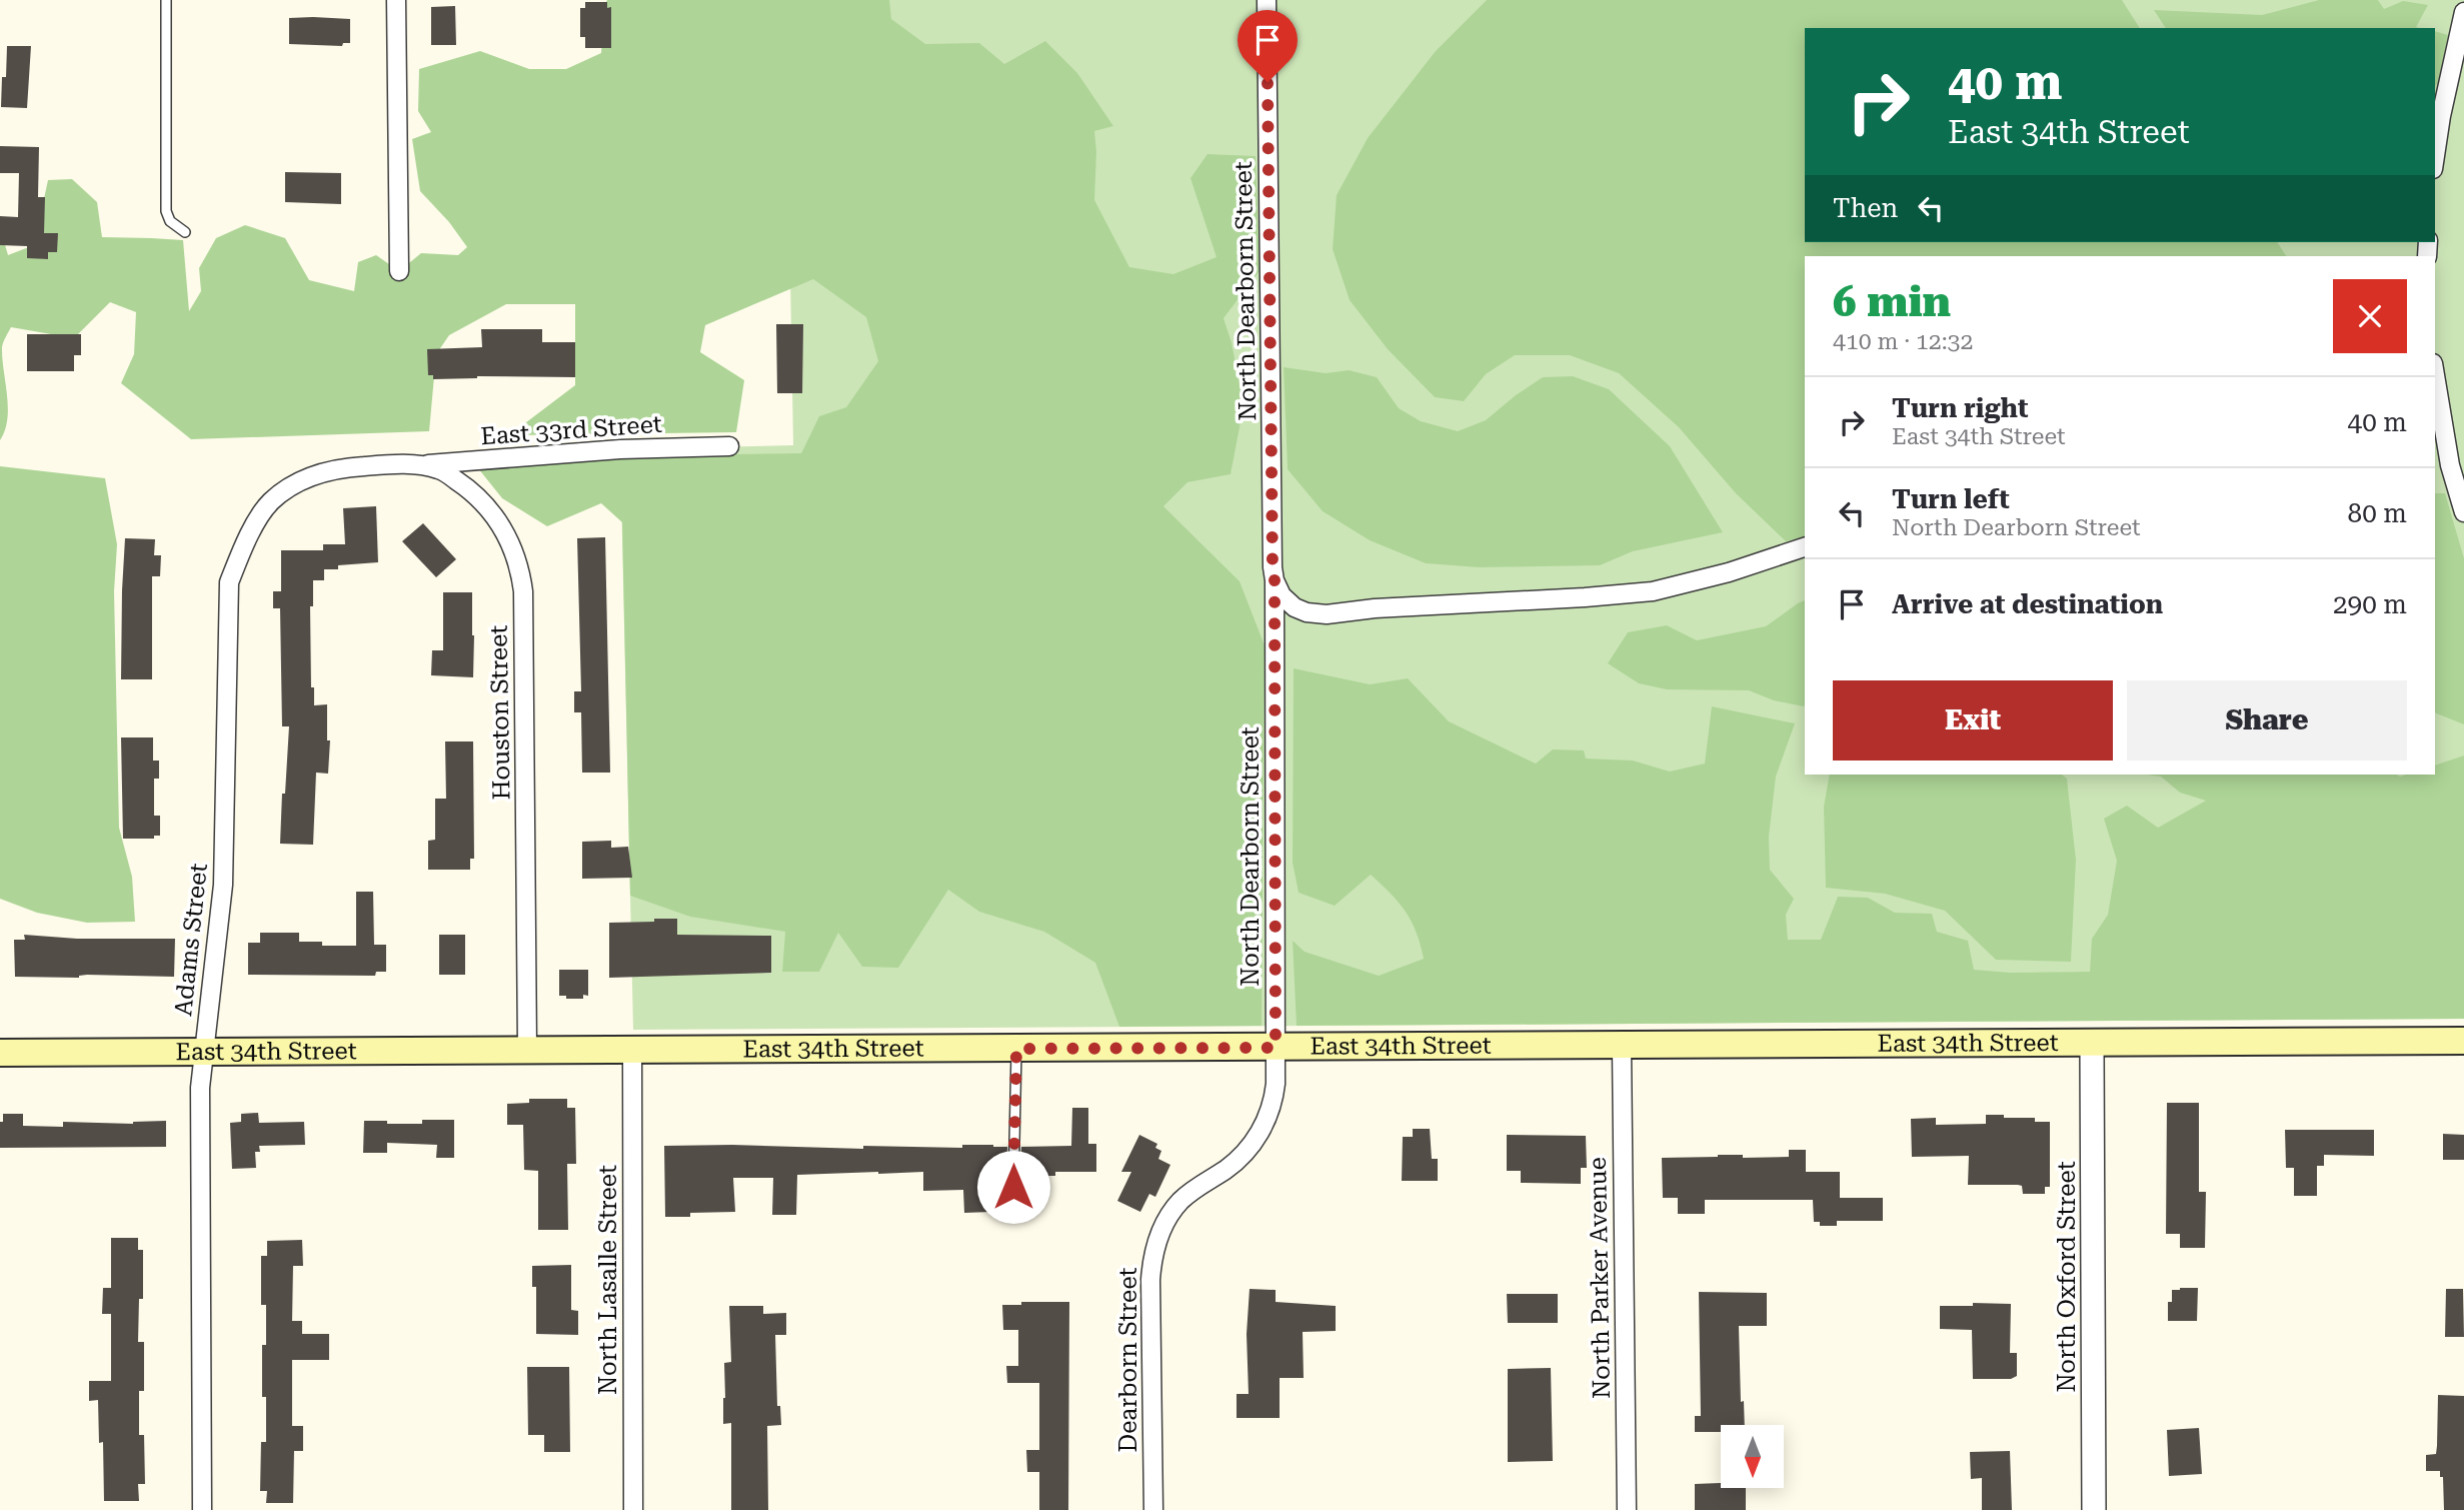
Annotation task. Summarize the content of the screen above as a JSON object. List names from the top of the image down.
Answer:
{
  "streets": {
    "main road": ["East 34th Street"],
    "street": [
      "North Dearborn Street",
      "East 33rd Street",
      "Houston Street",
      "Adams Street",
      "North Oxford Street",
      "North Parker Avenue",
      "North Lasalle Street",
      "Dearborn Street"
    ]
  },
  "crossings": [
    ["North Dearborn Street", "East 34th Street"],
    ["North Dearborn Street", "Dearborn Street"],
    ["East 33rd Street", "Houston Street"],
    ["Houston Street", "Adams Street"],
    ["Houston Street", "East 34th Street"],
    ["Adams Street", "East 34th Street"],
    ["East 34th Street", "North Oxford Street"],
    ["East 34th Street", "North Parker Avenue"],
    ["East 34th Street", "North Lasalle Street"],
    ["East 34th Street", "Dearborn Street"]
  ],
  "north": "bottom",
  "page": {
    "turn": ["40 m", "East 34th Street"],
    "then": "Then",
    "heading": ["6 min", "410 m · 12:32"],
    "list": [
      {
        "name": "Turn right",
        "note": "East 34th Street",
        "value": "40 m"
      },
      {
        "name": "Turn left",
        "note": "North Dearborn Street",
        "value": "80 m"
      },
      {
        "name": "Arrive at destination",
        "value": "290 m"
      }
    ],
    "buttons": ["Exit", "Share"]
  }
}
